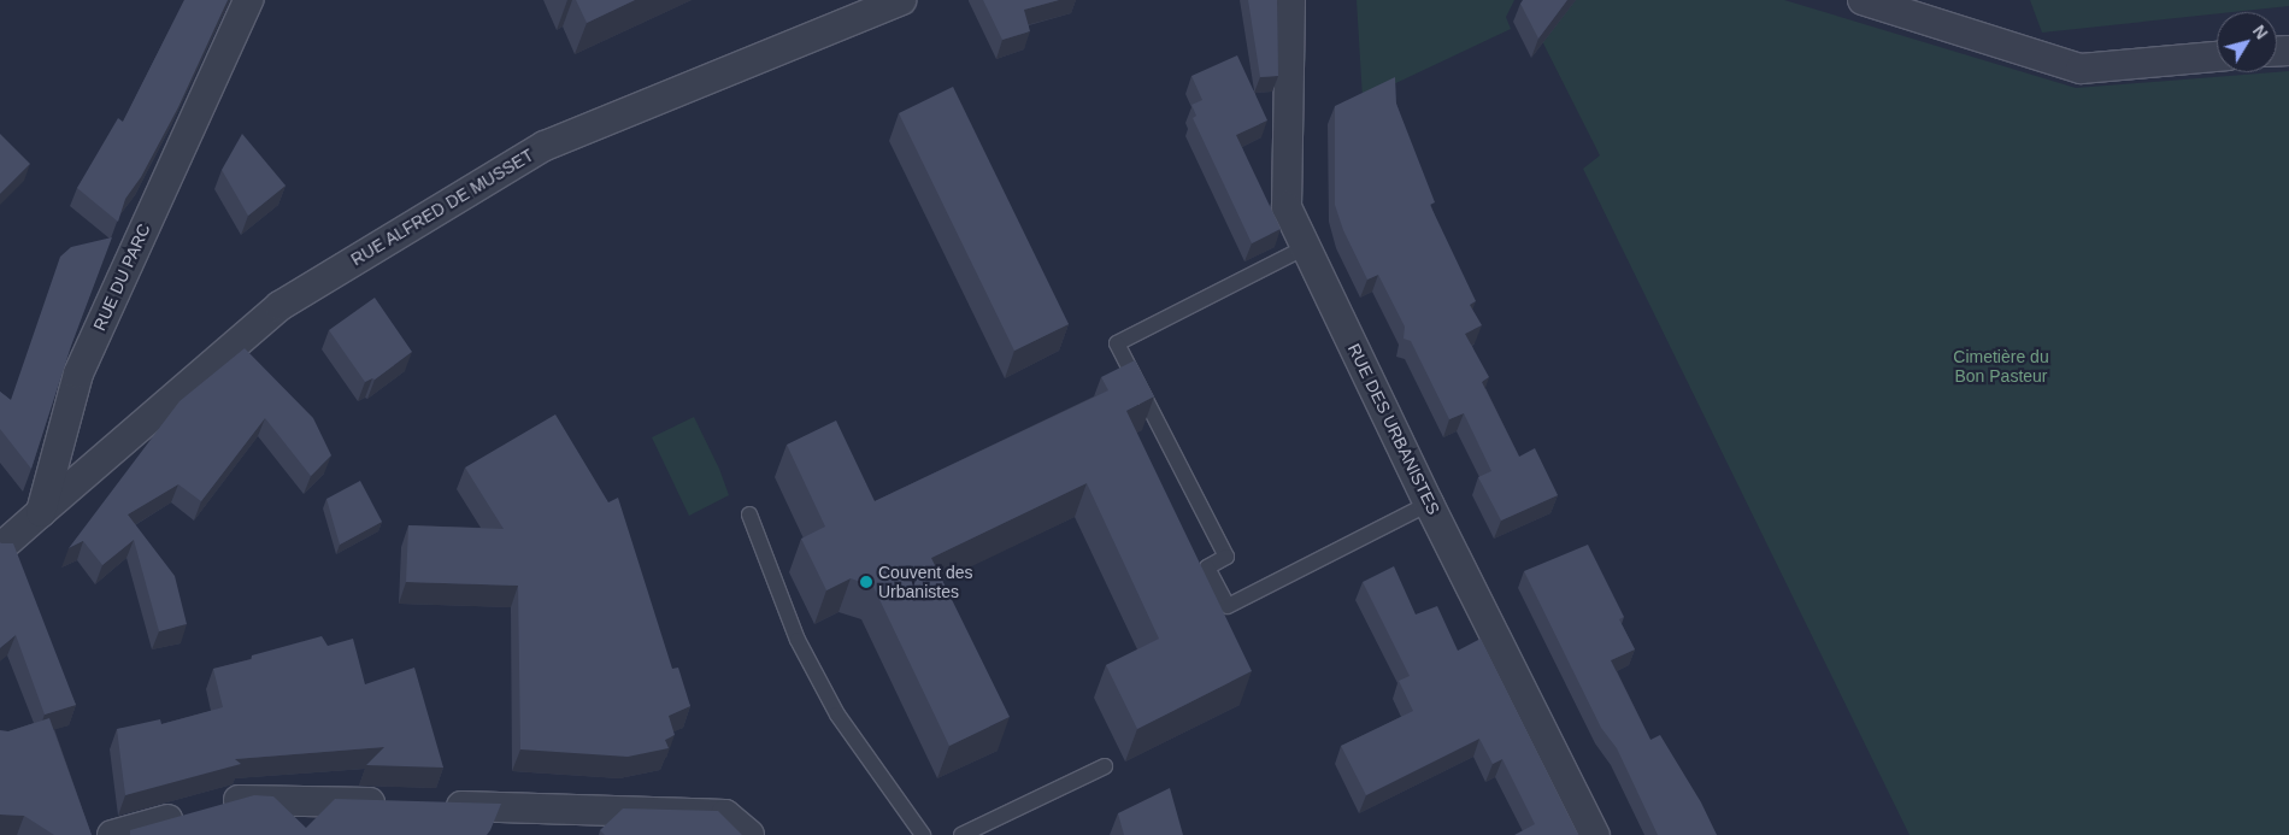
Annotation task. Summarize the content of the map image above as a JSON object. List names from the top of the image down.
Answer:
{
  "streets": {
    "street": ["RUE ALFRED DE MUSSET", "RUE DU PARC", "RUE DES URBANISTES"]
  },
  "crossings": [
    ["RUE ALFRED DE MUSSET", "RUE DU PARC"]
  ],
  "parks": ["Cimetière du Bon Pasteur"],
  "places": ["Couvent des Urbanistes"],
  "north": "top right"
}
